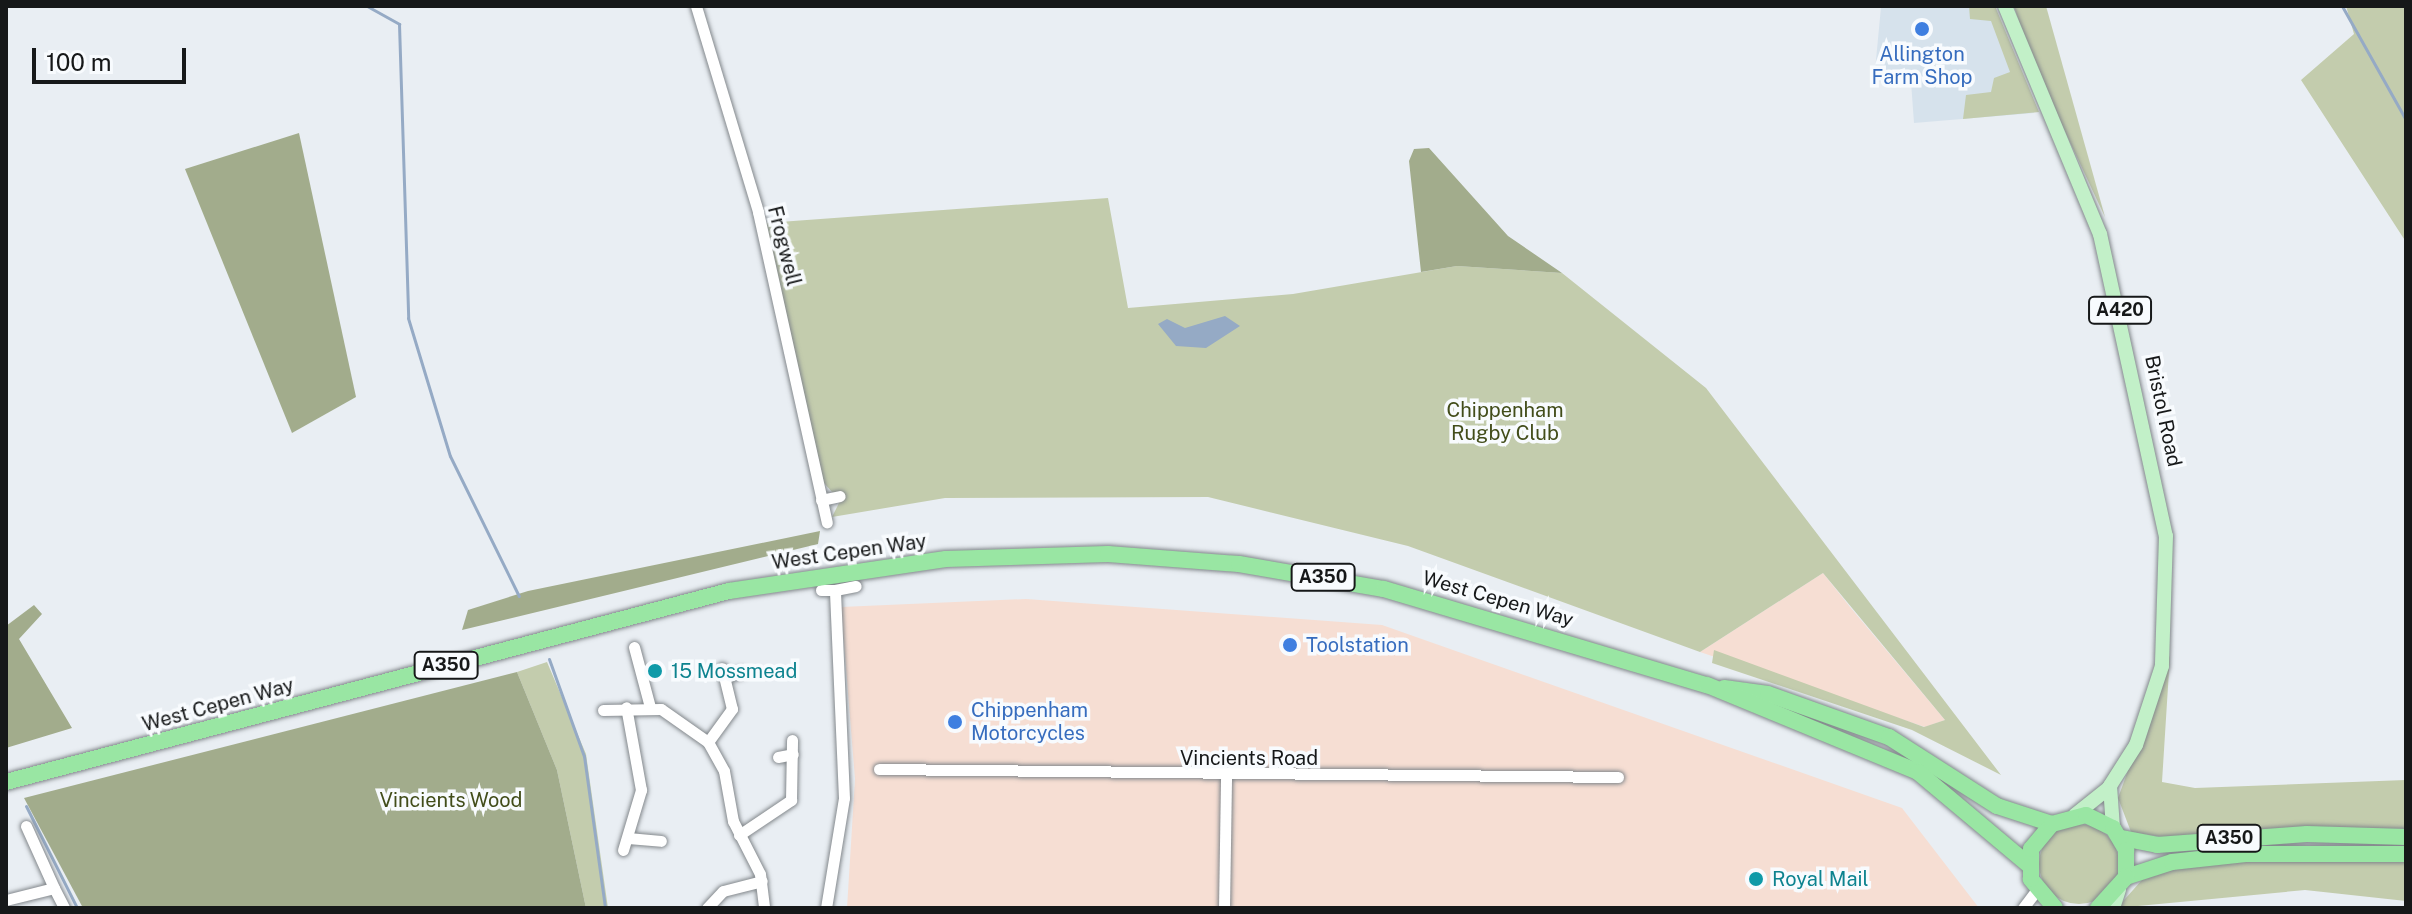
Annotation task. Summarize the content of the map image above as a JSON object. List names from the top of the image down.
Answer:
{
  "streets": {
    "highway": ["West Cepen Way", "A350"],
    "main road": ["A420", "Bristol Road"],
    "street": ["Frogwell", "Vincients Road"]
  },
  "crossings": [
    ["Bristol Road", "A350"]
  ],
  "parks": ["Chippenham Rugby Club", "Vincients Wood"],
  "places": [
    "Allington Farm Shop",
    "Toolstation",
    "15 Mossmead",
    "Chippenham Motorcycles",
    "Royal Mail"
  ],
  "scale_bar": "100 m"
}
